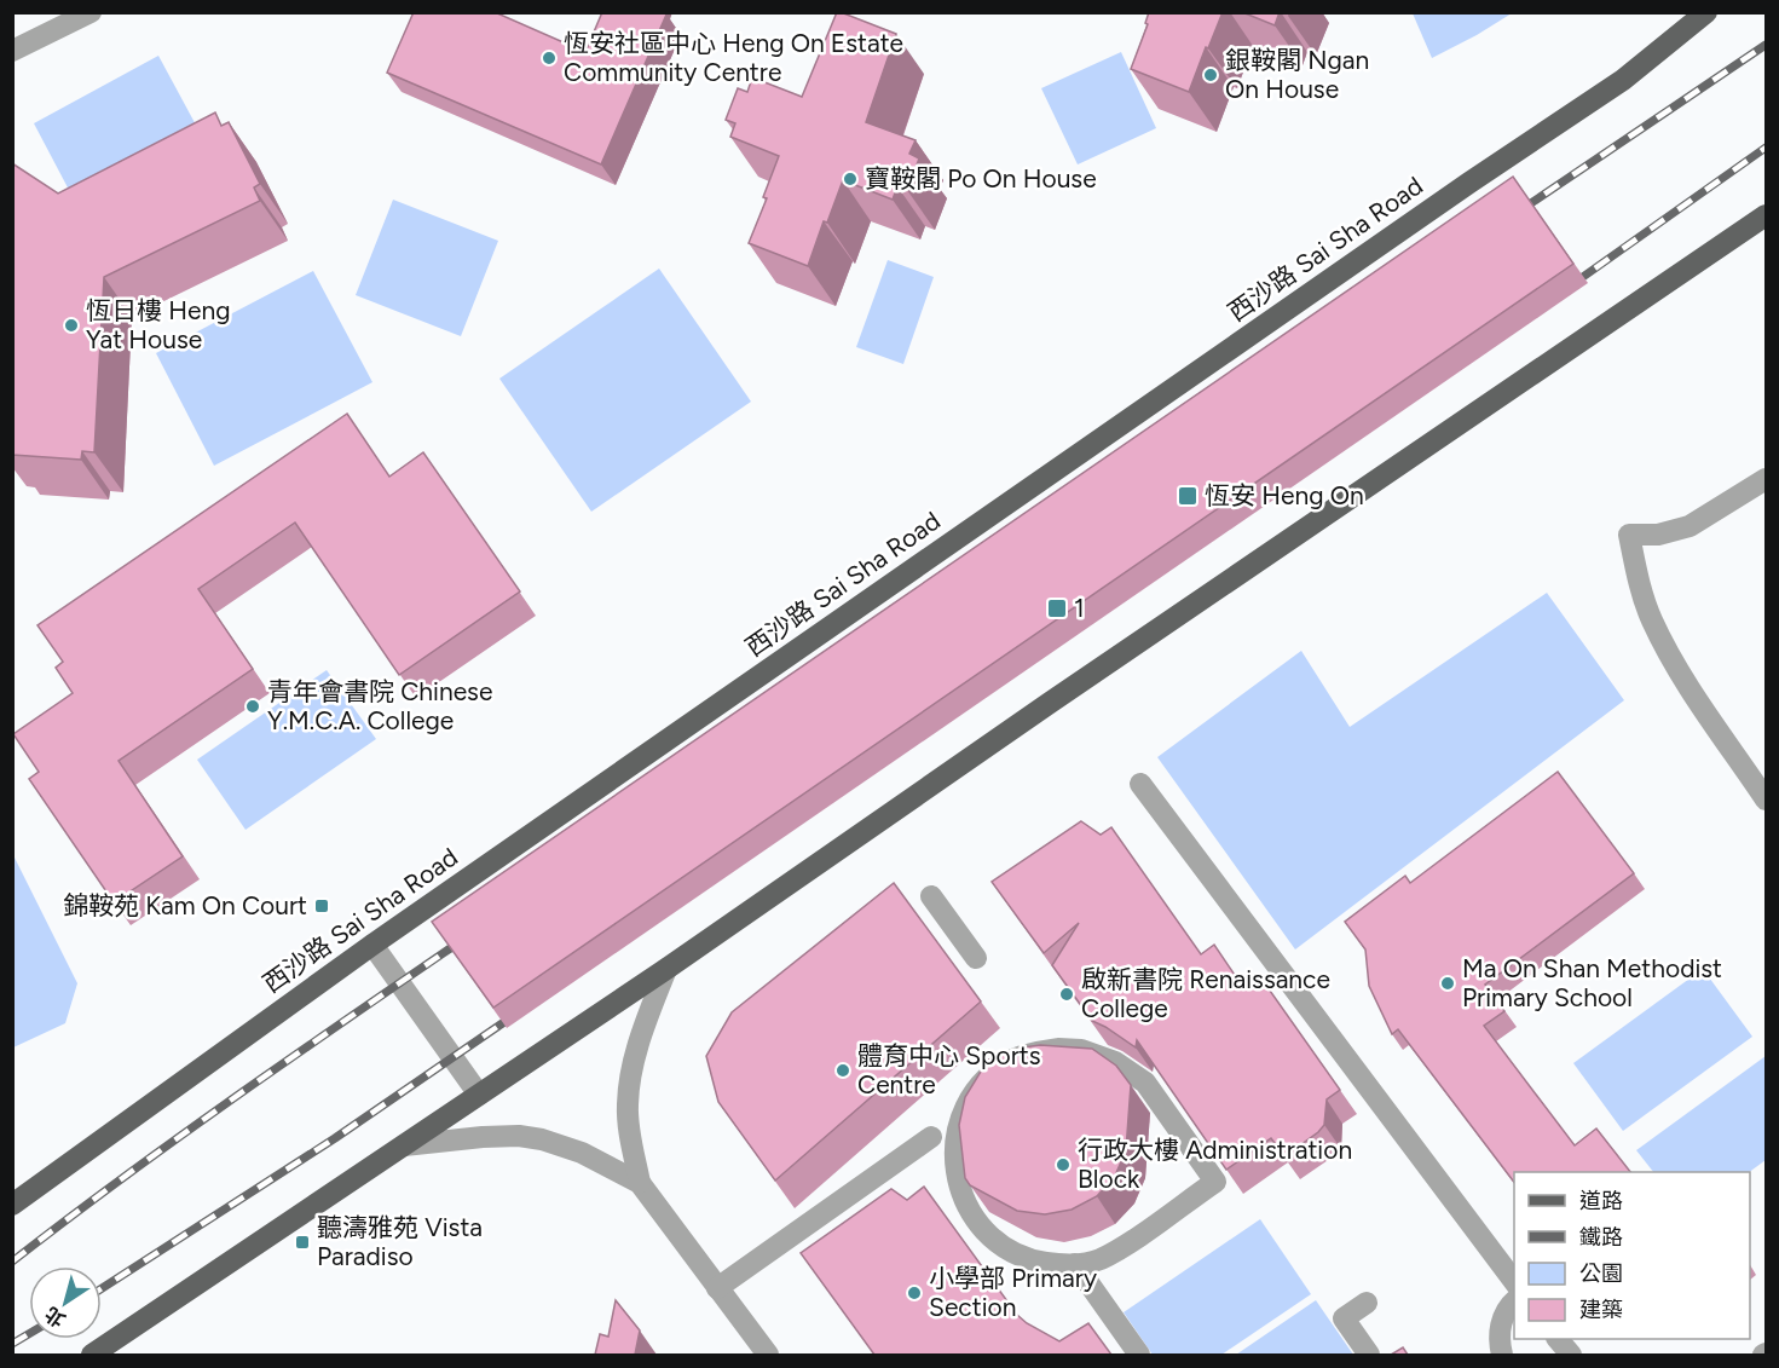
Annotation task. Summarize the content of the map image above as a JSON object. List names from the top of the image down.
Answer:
{
  "streets": {
    "main road": ["西沙路 Sai Sha Road"]
  },
  "places": {
    "other": [
      "恆安社區中心 Heng On Estate Community Centre",
      "銀鞍閣 Ngan On House",
      "寶鞍閣 Po On House",
      "恆日樓 Heng Yat House",
      "青年會書院 Chinese Y.M.C.A. College",
      "Ma On Shan Methodist Primary School",
      "啟新書院 Renaissance College",
      "體育中心 Sports Centre",
      "行政大樓 Administration Block",
      "小學部 Primary Section"
    ],
    "transit": [
      "恆安 Heng On",
      "1",
      "錦鞍苑 Kam On Court",
      "聽濤雅苑 Vista Paradiso"
    ]
  },
  "legend": [
    "道路",
    "鐵路",
    "公園",
    "建築"
  ],
  "north": "bottom left"
}
